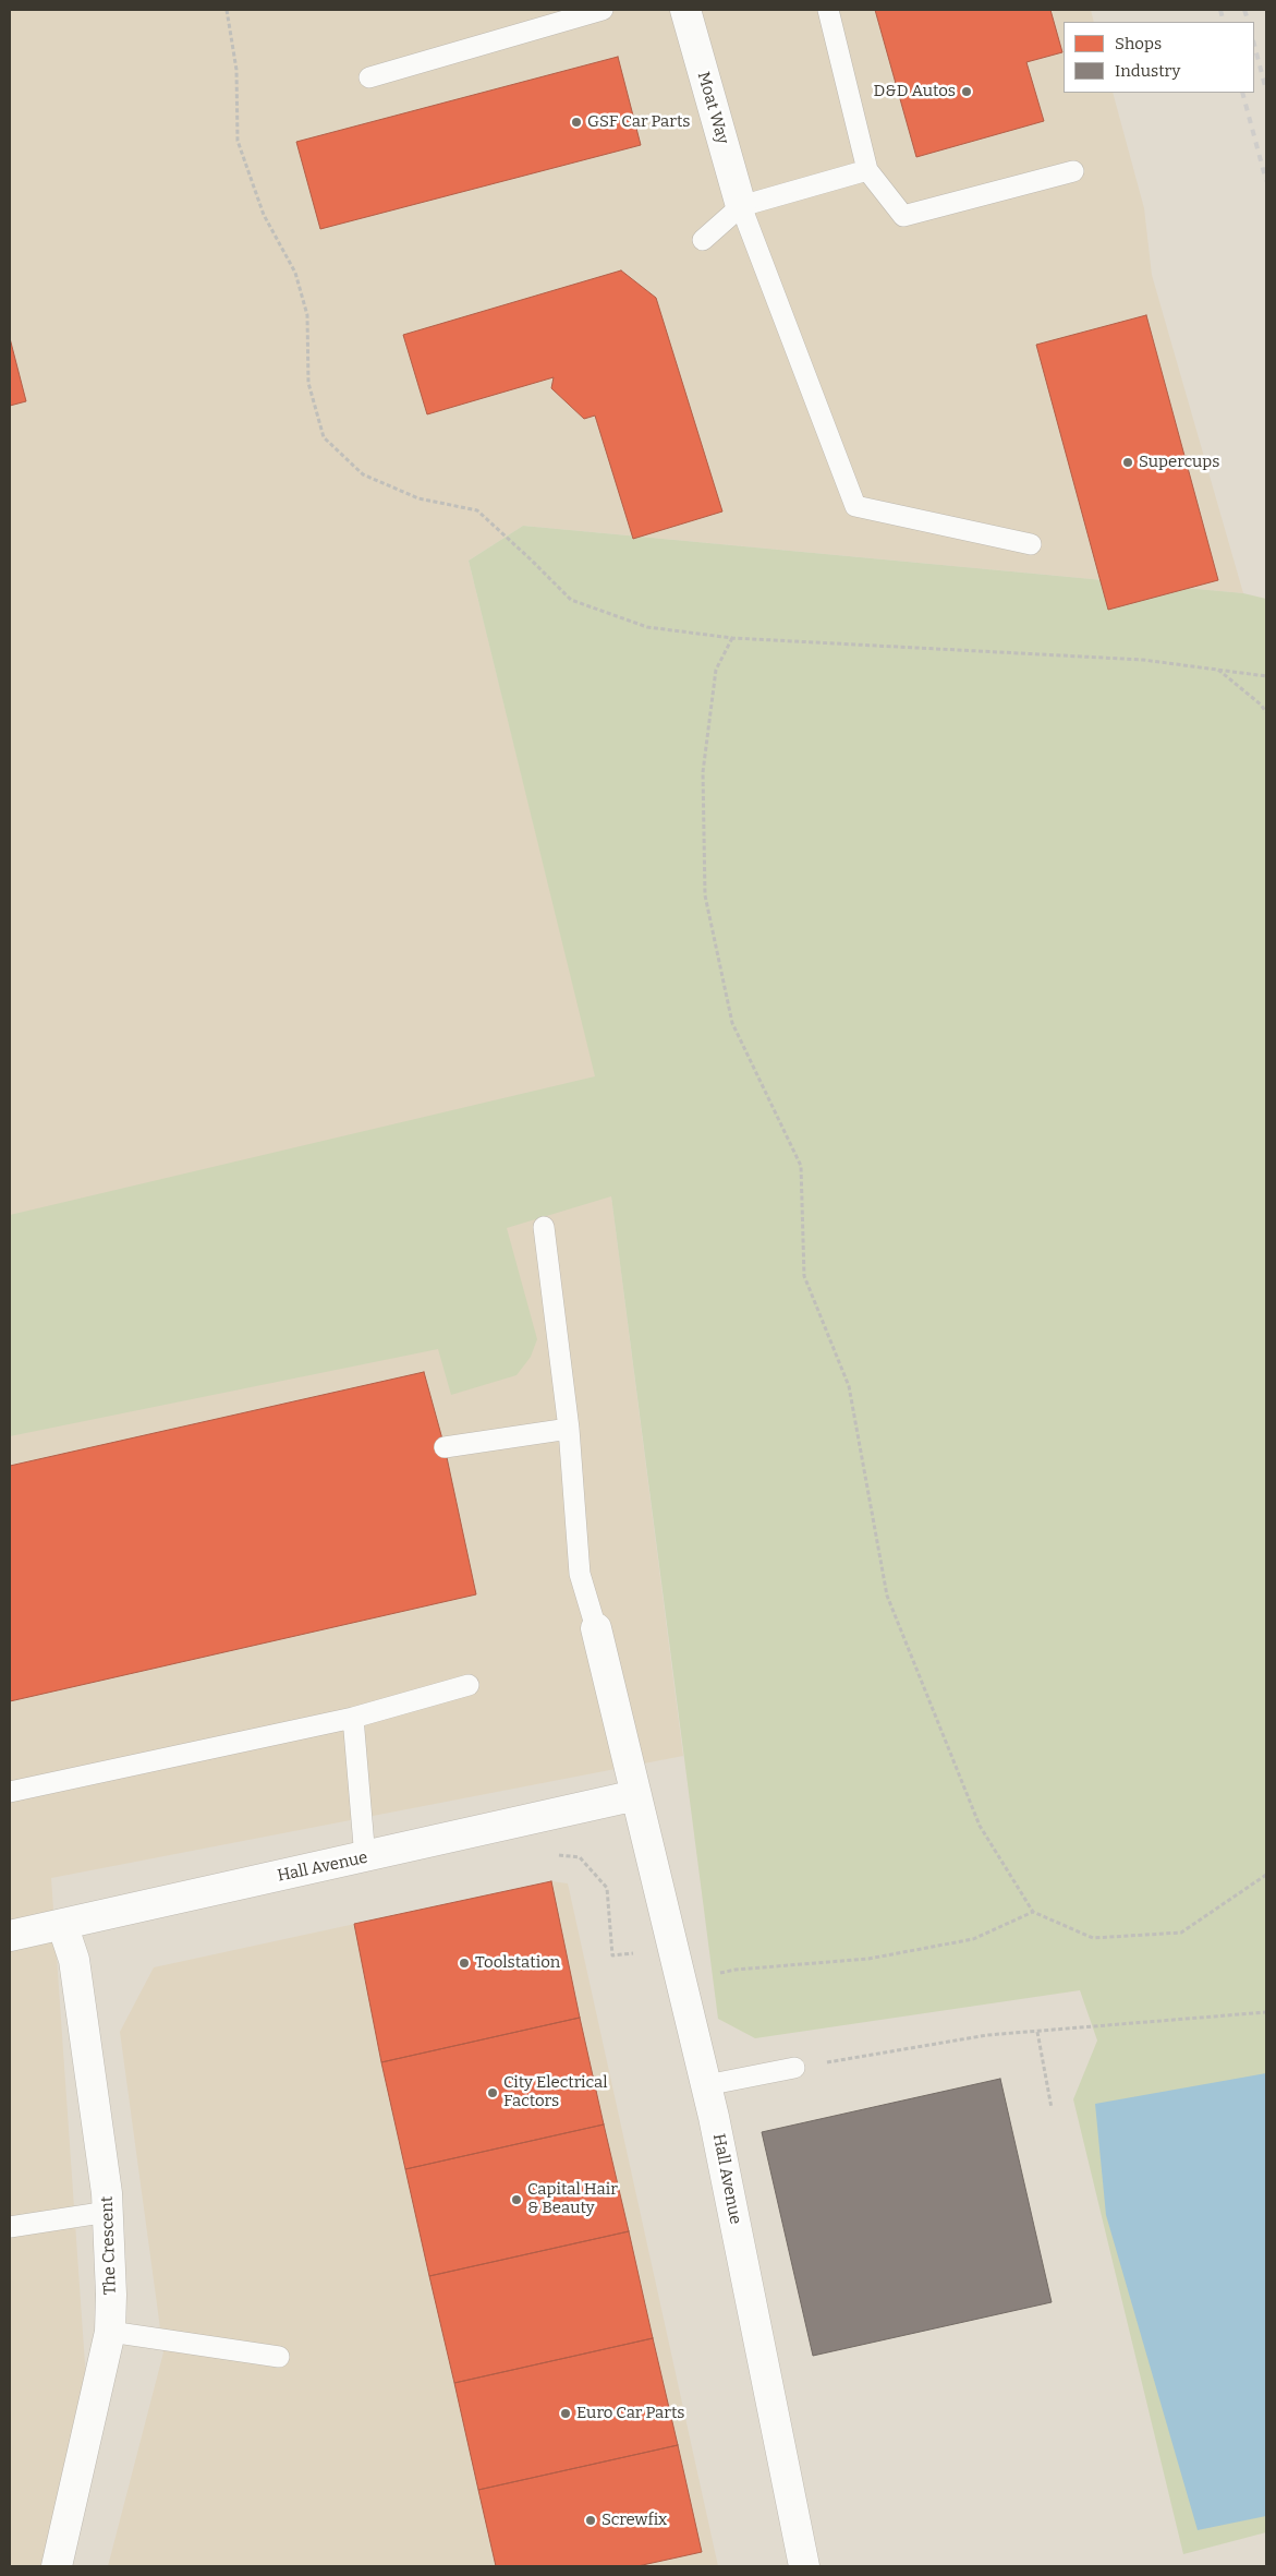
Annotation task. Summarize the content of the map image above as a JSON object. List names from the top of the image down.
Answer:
{
  "streets": {
    "street": ["Moat Way", "Hall Avenue", "The Crescent"]
  },
  "crossings": [
    ["Hall Avenue", "The Crescent"]
  ],
  "places": [
    "D&D Autos",
    "GSF Car Parts",
    "Supercups",
    "Toolstation",
    "City Electrical Factors",
    "Capital Hair & Beauty",
    "Euro Car Parts",
    "Screwfix"
  ],
  "legend": ["Shops", "Industry"]
}
